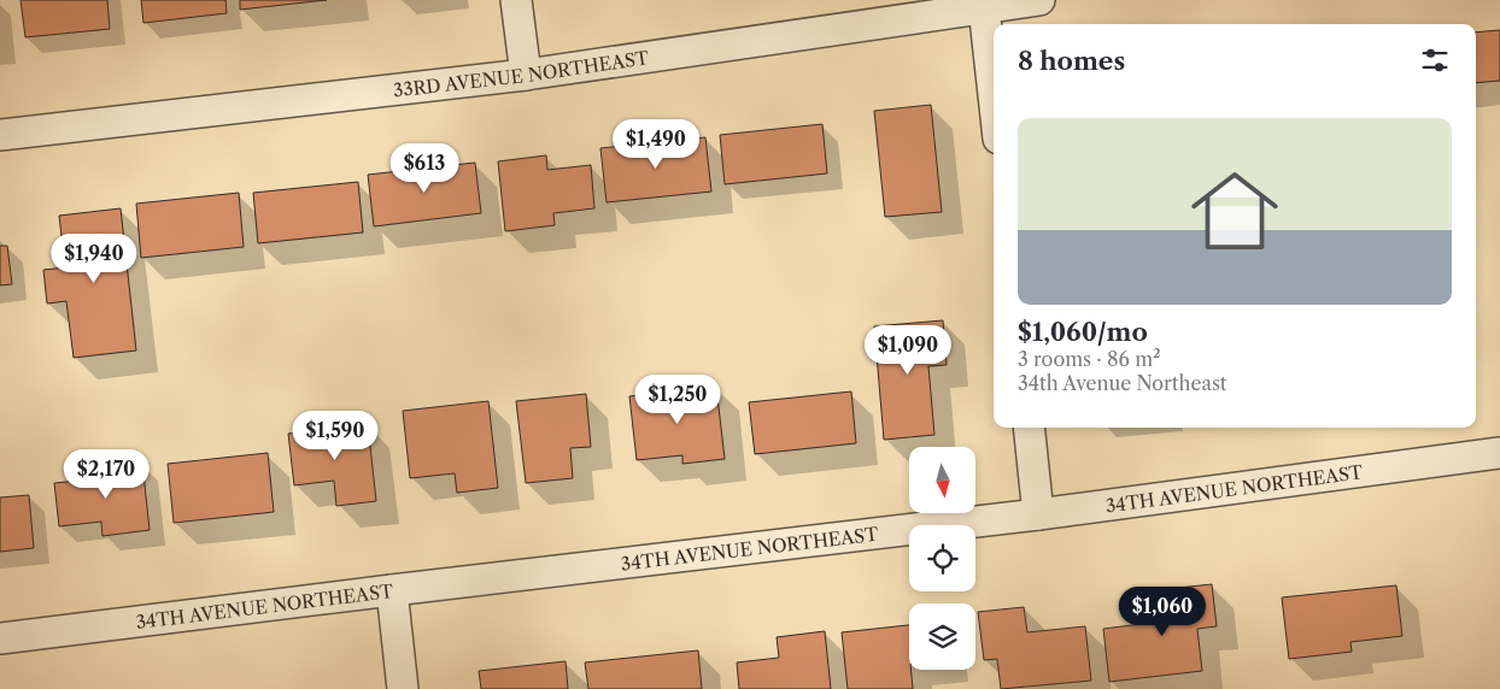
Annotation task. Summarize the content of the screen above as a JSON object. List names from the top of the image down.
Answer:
{
  "streets": {
    "street": ["33RD AVENUE NORTHEAST", "34TH AVENUE NORTHEAST"]
  },
  "north": "bottom",
  "page": {
    "heading": "8 homes",
    "list": [
      {
        "name": "$1,060/mo",
        "note": "3 rooms · 86 m² · 34th Avenue Northeast"
      }
    ],
    "price": [
      "$1,490",
      "$613",
      "$1,940",
      "$1,090",
      "$1,250",
      "$1,590",
      "$2,170",
      "$1,060"
    ]
  }
}
